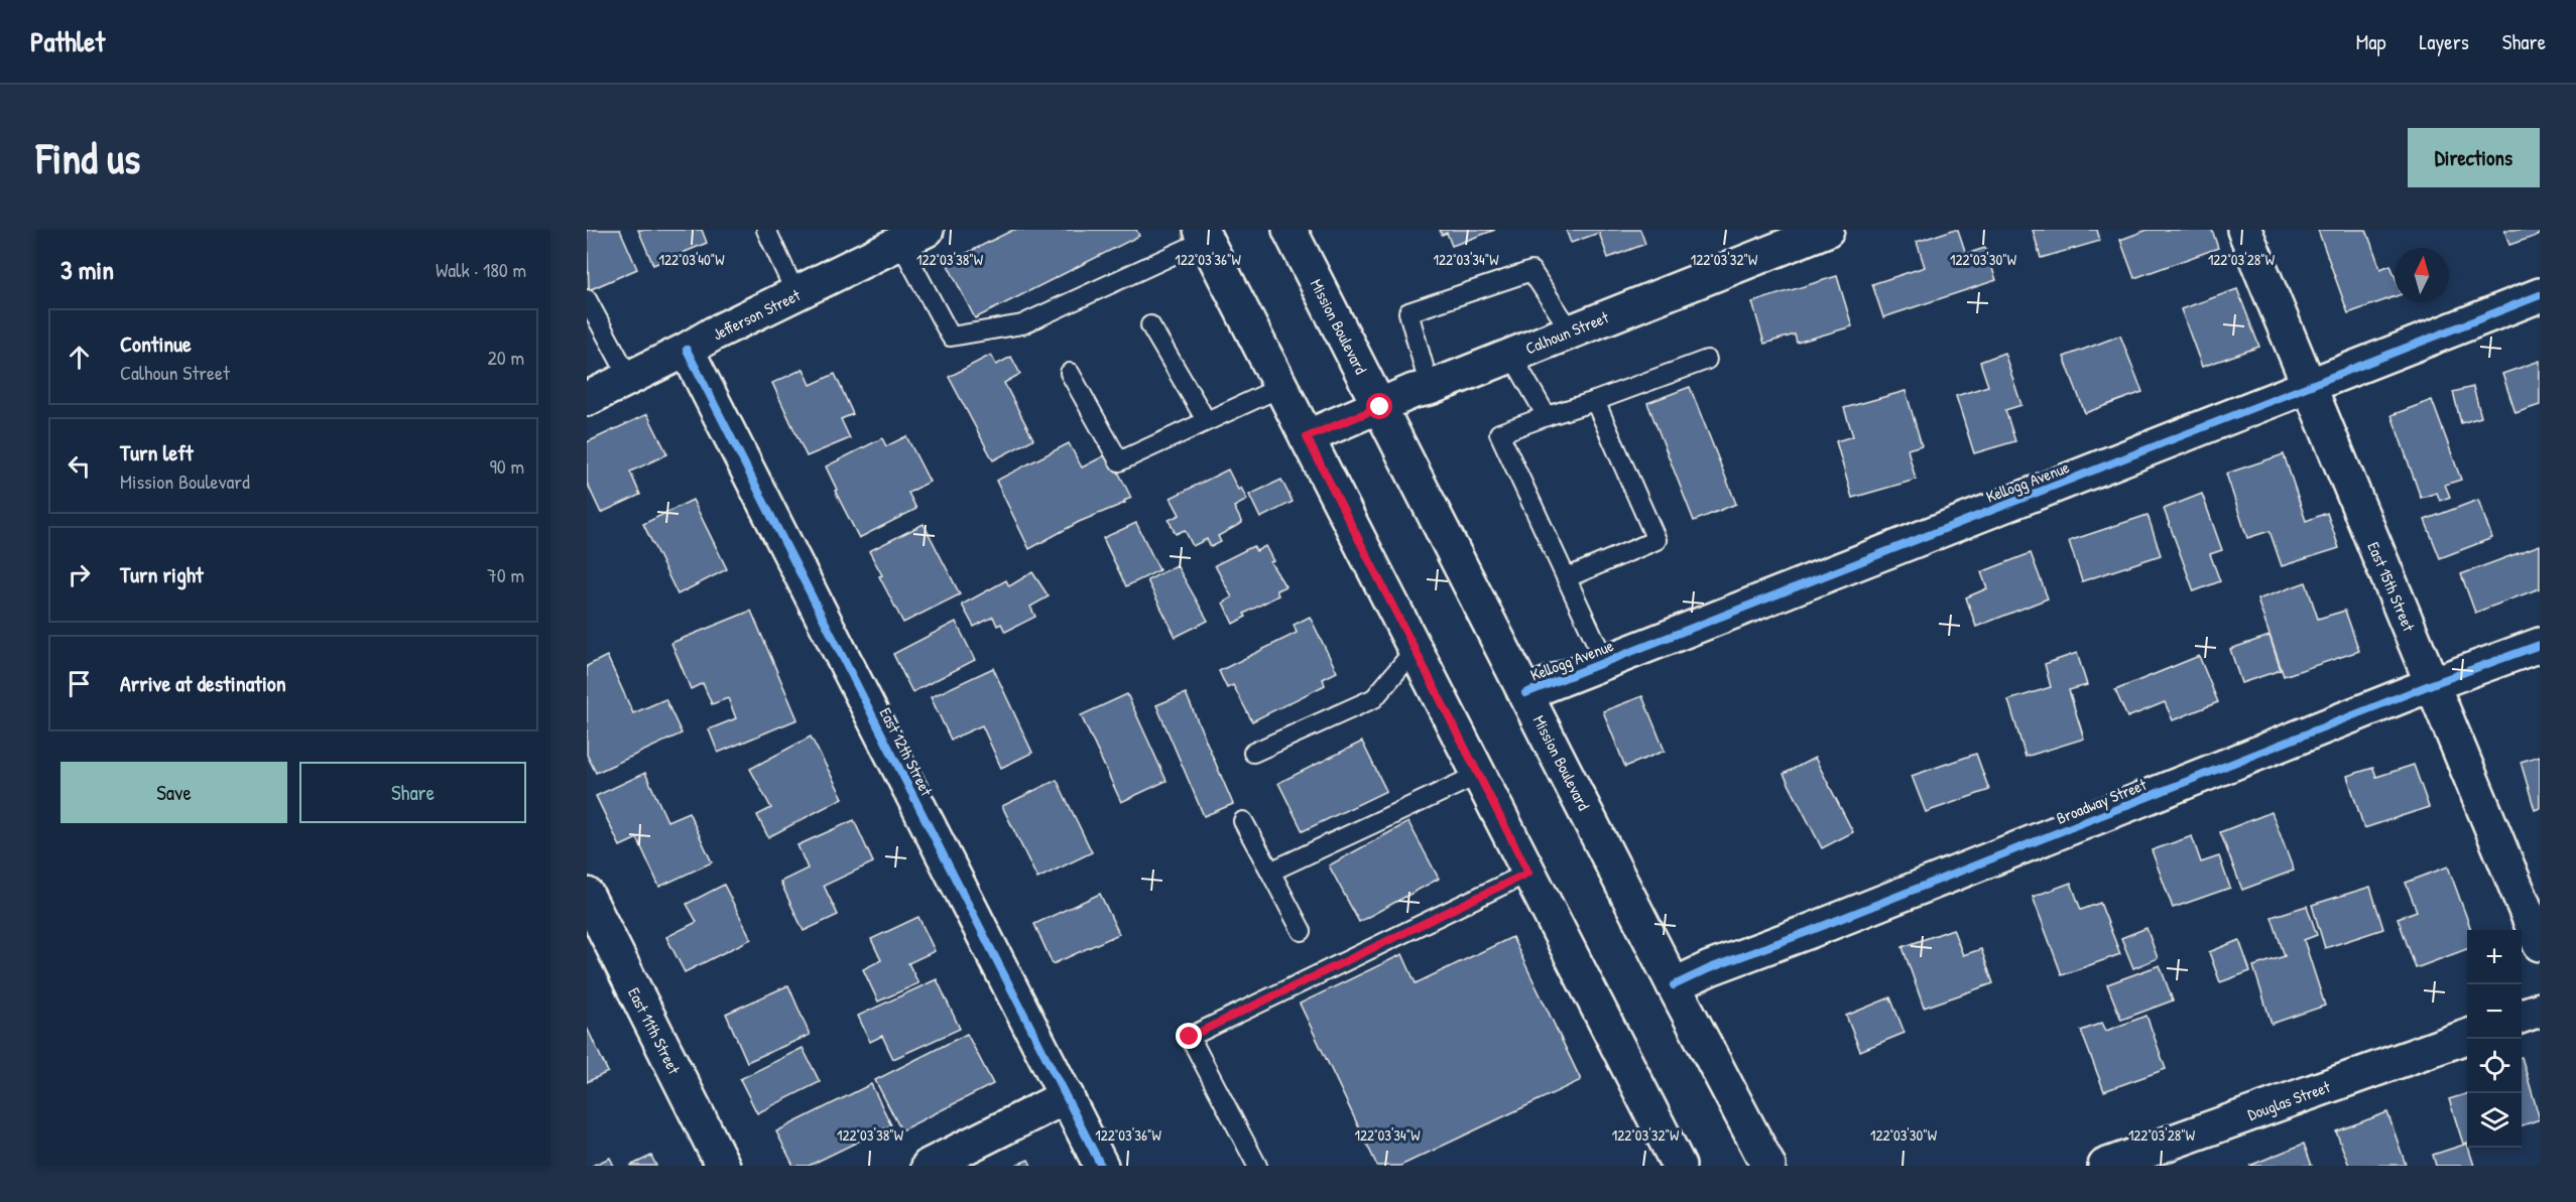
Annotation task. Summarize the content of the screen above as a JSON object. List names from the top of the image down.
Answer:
{
  "streets": {
    "street": [
      "Jefferson Street",
      "Mission Boulevard",
      "Calhoun Street",
      "Kellogg Avenue",
      "East 15th Street",
      "East 12th Street",
      "Broadway Street",
      "East 11th Street",
      "Douglas Street"
    ]
  },
  "crossings": [
    ["Jefferson Street", "East 12th Street"],
    ["Mission Boulevard", "Calhoun Street"],
    ["Mission Boulevard", "Kellogg Avenue"],
    ["Mission Boulevard", "Broadway Street"],
    ["Kellogg Avenue", "East 15th Street"],
    ["East 15th Street", "Broadway Street"]
  ],
  "north": "top",
  "page": {
    "header": "Pathlet",
    "nav": ["Map", "Layers", "Share"],
    "buttons": [
      "Directions",
      ["Save", "Share"]
    ],
    "title": "Find us",
    "heading": ["3 min", "Walk · 180 m"],
    "list": [
      ["Continue", "Calhoun Street", "20 m"],
      ["Turn left", "Mission Boulevard", "90 m"],
      ["Turn right", "70 m"],
      "Arrive at destination"
    ],
    "map_buttons": ["+", "−"]
  },
  "coordinates": [
    "122°03'40\"W",
    "122°03'38\"W",
    "122°03'36\"W",
    "122°03'34\"W",
    "122°03'32\"W",
    "122°03'30\"W",
    "122°03'28\"W"
  ]
}
